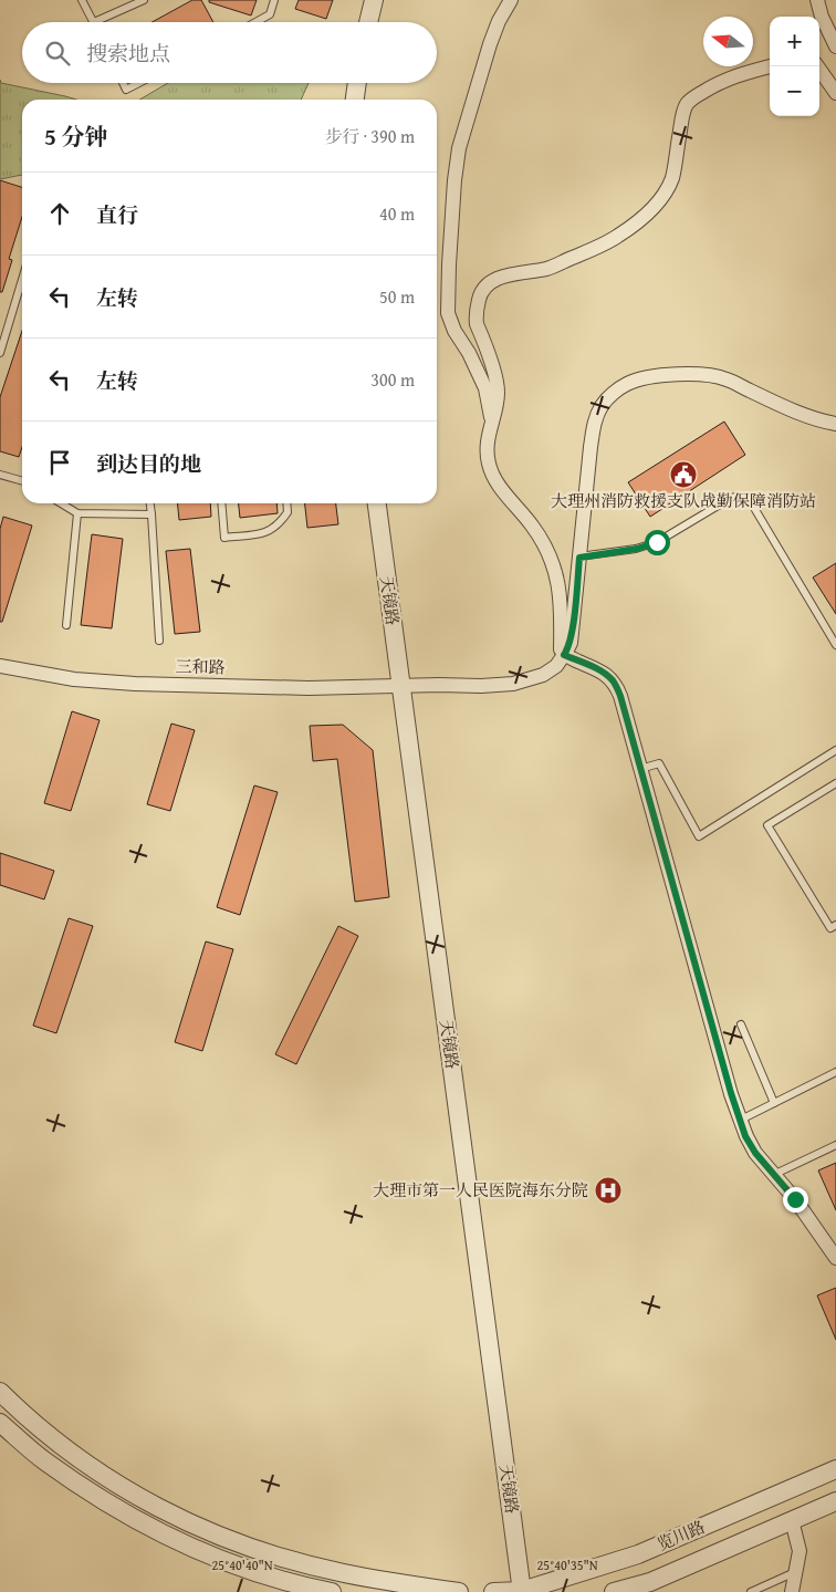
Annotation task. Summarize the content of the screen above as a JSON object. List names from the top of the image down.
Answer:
{
  "streets": {
    "street": ["天镜路", "三和路", "览川路"]
  },
  "crossings": [
    ["天镜路", "三和路"],
    ["天镜路", "览川路"]
  ],
  "places": {
    "public building": ["大理州消防救援支队战勤保障消防站"],
    "hospital": ["大理市第一人民医院海东分院"]
  },
  "north": "left",
  "page": {
    "map_buttons": ["+", "−"],
    "search": "搜索地点",
    "heading": ["5 分钟", "步行 · 390 m"],
    "list": [
      ["直行", "40 m"],
      ["左转", "50 m"],
      ["左转", "300 m"],
      "到达目的地"
    ]
  },
  "coordinates": ["25°40'40\"N", "25°40'35\"N"]
}
